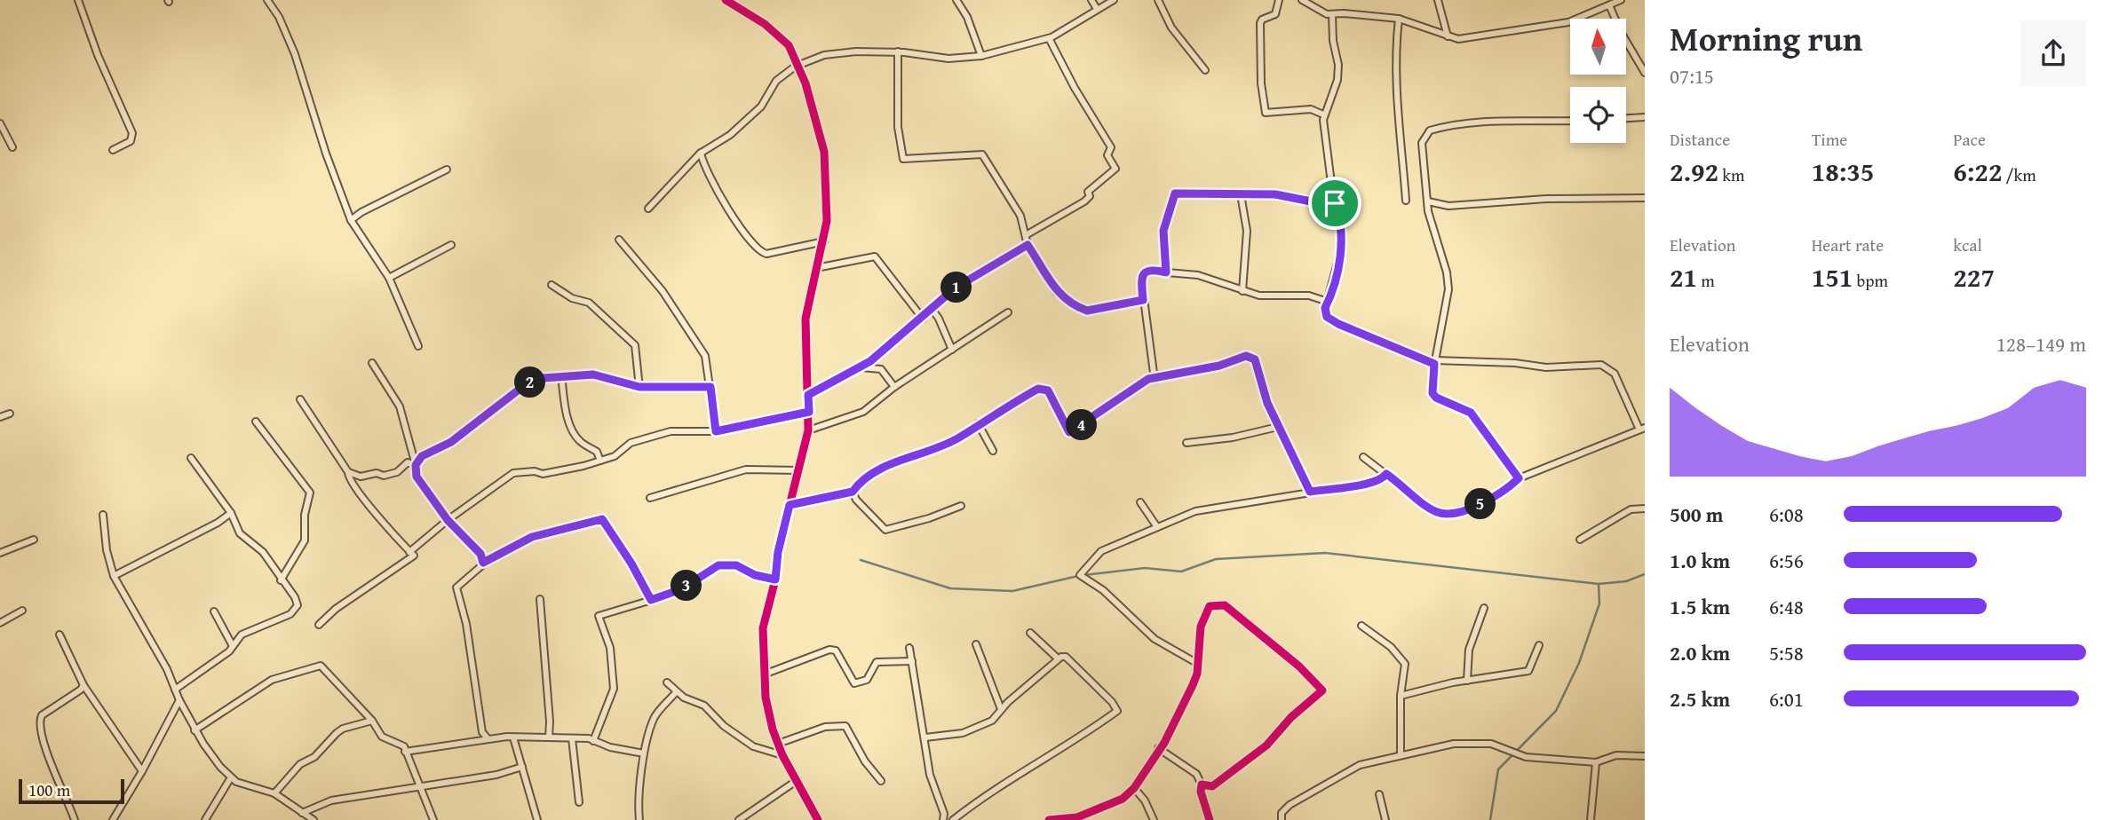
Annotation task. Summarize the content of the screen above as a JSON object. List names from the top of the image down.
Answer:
{
  "scale_bar": "100 m",
  "north": "top",
  "page": {
    "heading": ["Morning run", "07:15"],
    "stats": [
      ["Distance", "2.92 km"],
      ["Time", "18:35"],
      ["Pace", "6:22 /km"],
      ["Elevation", "21 m"],
      ["Heart rate", "151 bpm"],
      ["kcal", "227"]
    ],
    "pins": [
      "1",
      "2",
      "4",
      "5",
      "3"
    ],
    "chart": ["Elevation", "128–149 m"],
    "list": [
      {
        "name": "500 m",
        "note": "6:08"
      },
      {
        "name": "1.0 km",
        "note": "6:56"
      },
      {
        "name": "1.5 km",
        "note": "6:48"
      },
      {
        "name": "2.0 km",
        "note": "5:58"
      },
      {
        "name": "2.5 km",
        "note": "6:01"
      }
    ],
    "scale": "100 m"
  }
}
